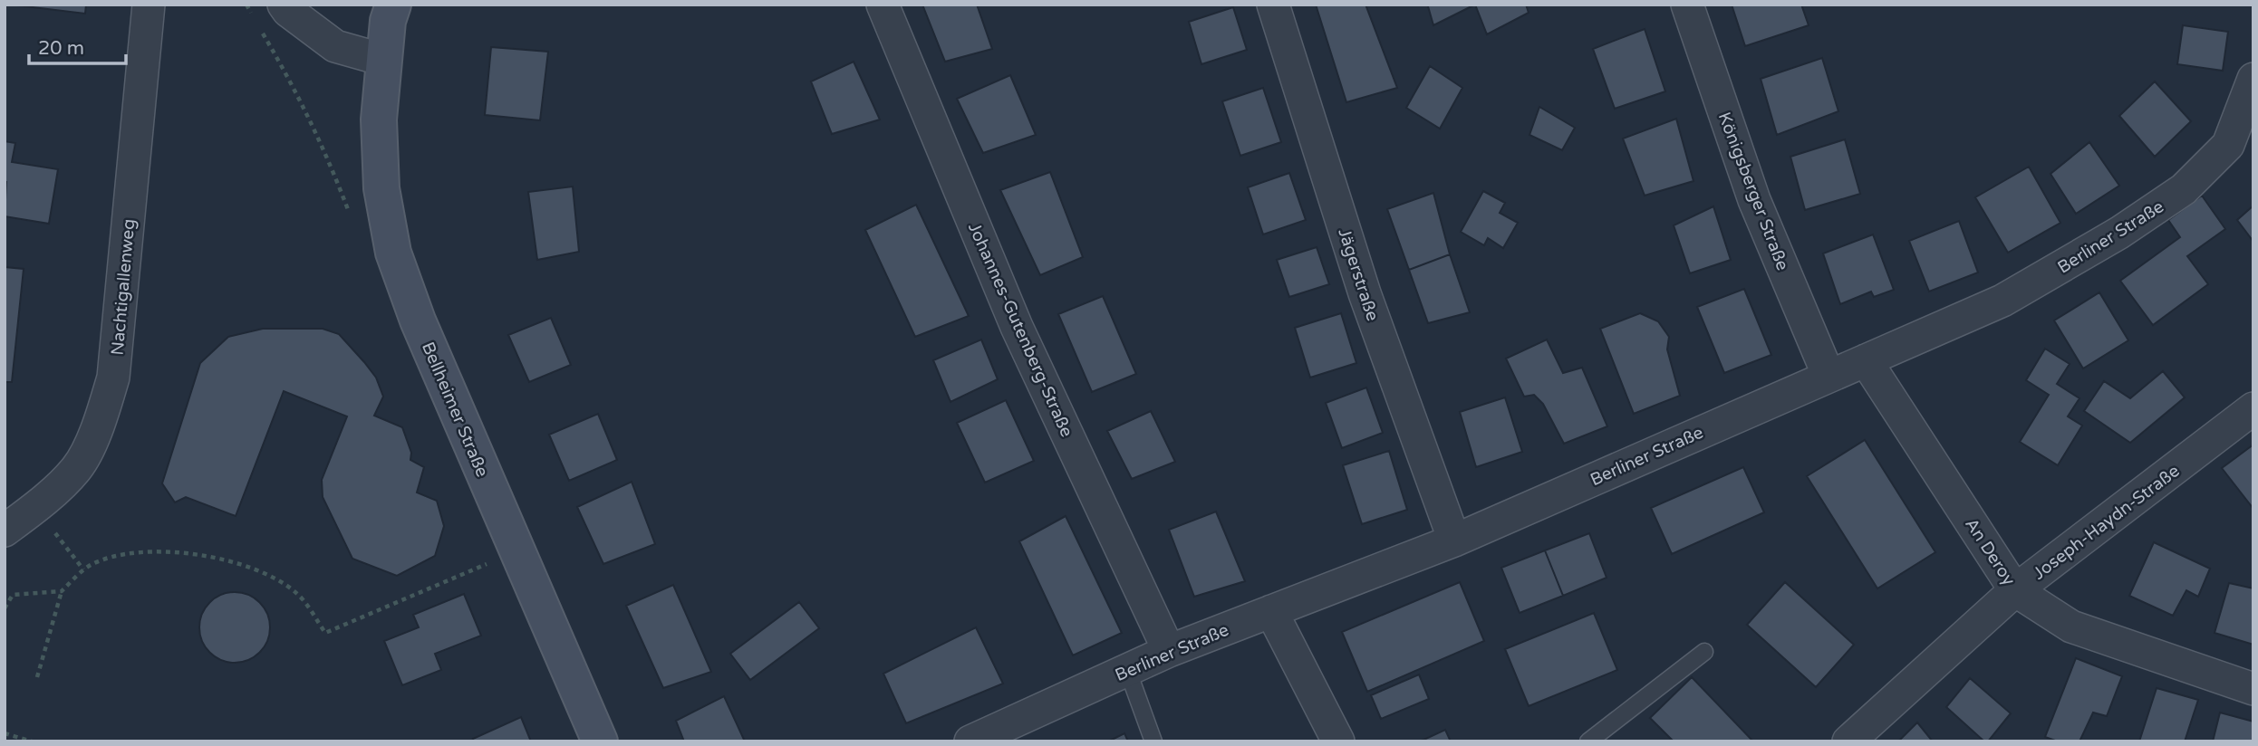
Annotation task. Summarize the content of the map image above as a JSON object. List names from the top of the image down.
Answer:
{
  "streets": {
    "street": [
      "Königsberger Straße",
      "Berliner Straße",
      "Jägerstraße",
      "Nachtigallenweg",
      "Johannes-Gutenberg-Straße",
      "Bellheimer Straße",
      "Joseph-Haydn-Straße",
      "An Deroy"
    ]
  },
  "crossings": [
    ["Königsberger Straße", "Berliner Straße"],
    ["Berliner Straße", "Jägerstraße"],
    ["Berliner Straße", "Johannes-Gutenberg-Straße"],
    ["Berliner Straße", "An Deroy"],
    ["Joseph-Haydn-Straße", "An Deroy"]
  ],
  "scale_bar": "20 m"
}
